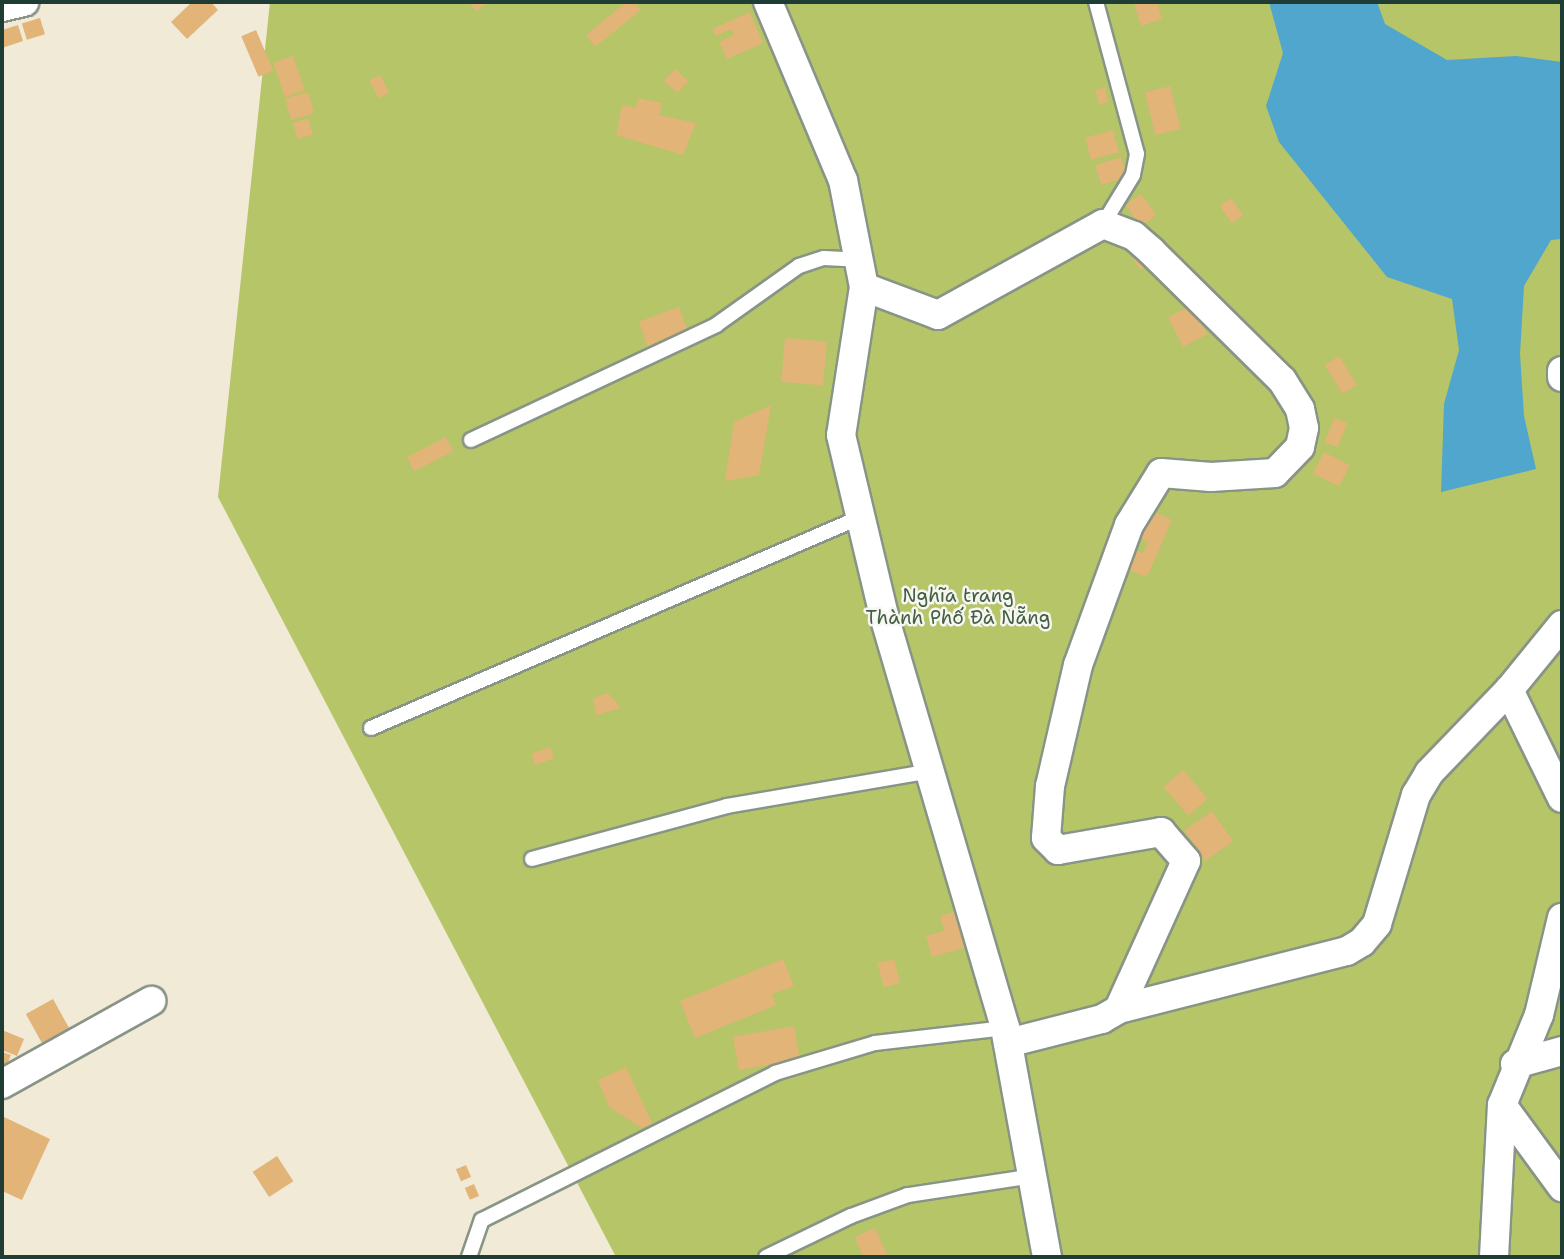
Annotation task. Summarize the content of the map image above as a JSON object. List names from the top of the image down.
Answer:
{
  "parks": ["Nghĩa trang Thành Phố Đà Nẵng"]
}
